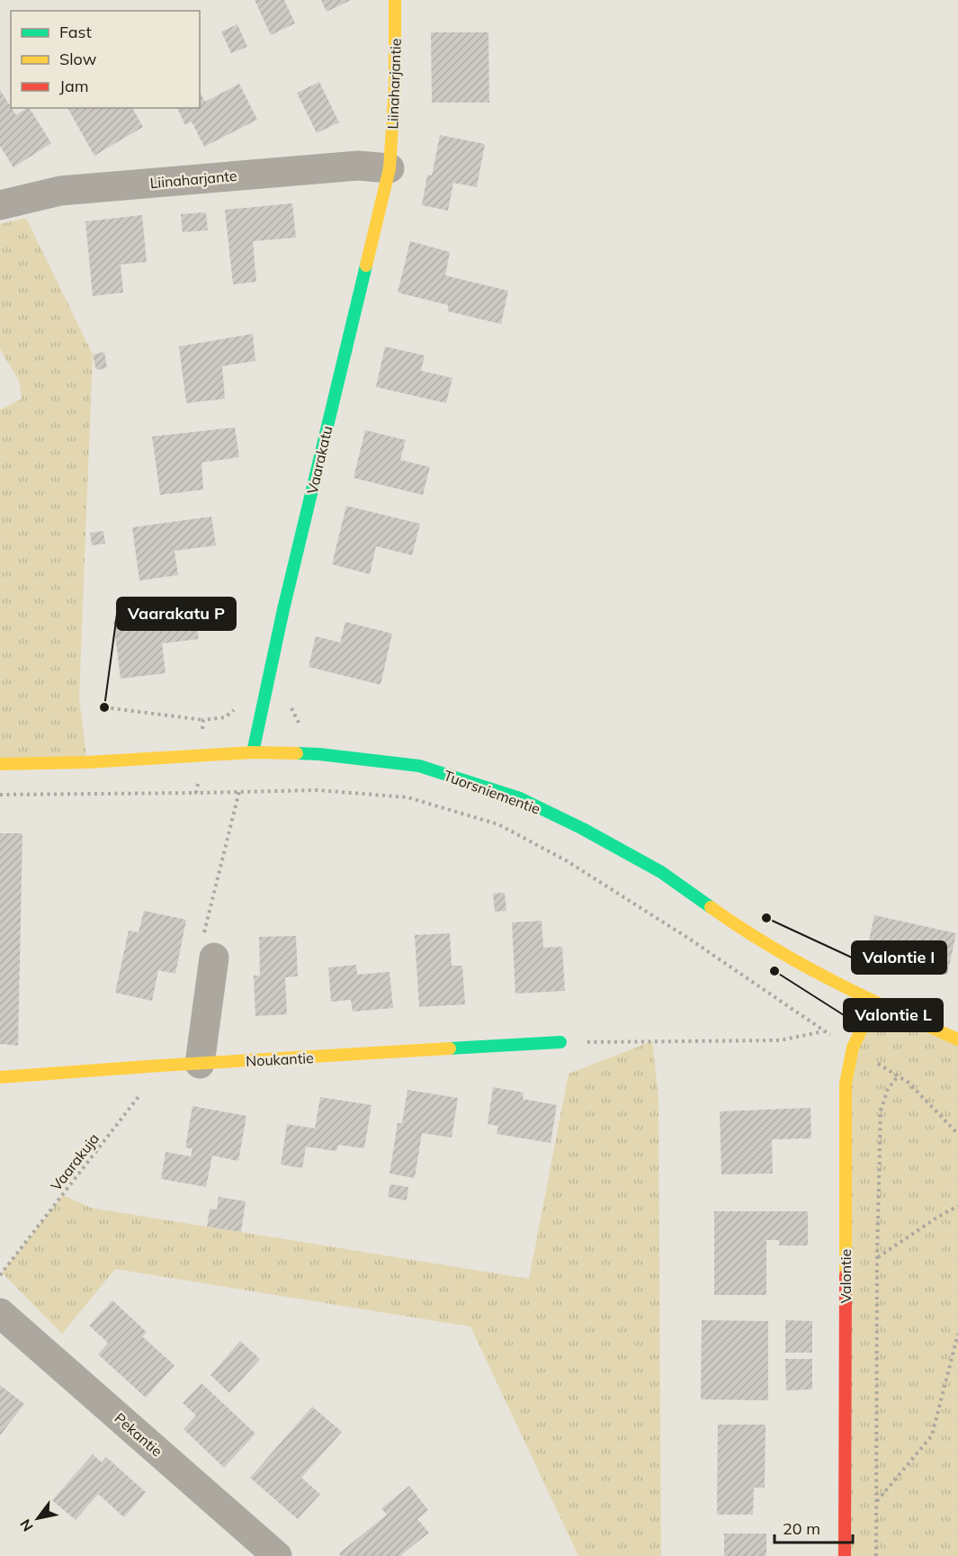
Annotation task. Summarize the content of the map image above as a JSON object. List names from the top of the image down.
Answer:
{
  "streets": {
    "main road": [
      "Liinaharjantie",
      "Vaarakatu",
      "Tuorsniementie",
      "Noukantie",
      "Valontie"
    ],
    "street": ["Liinaharjante", "Pekantie"],
    "path": ["Vaarakuja"]
  },
  "crossings": [
    ["Liinaharjantie", "Liinaharjante"],
    ["Liinaharjantie", "Vaarakatu"],
    ["Liinaharjante", "Vaarakatu"],
    ["Vaarakatu", "Tuorsniementie"],
    ["Tuorsniementie", "Valontie"],
    ["Noukantie", "Vaarakuja"]
  ],
  "places": ["Vaarakatu P", "Valontie I", "Valontie L"],
  "legend": ["Fast", "Slow", "Jam"],
  "scale_bar": "20 m",
  "north": "bottom left"
}
